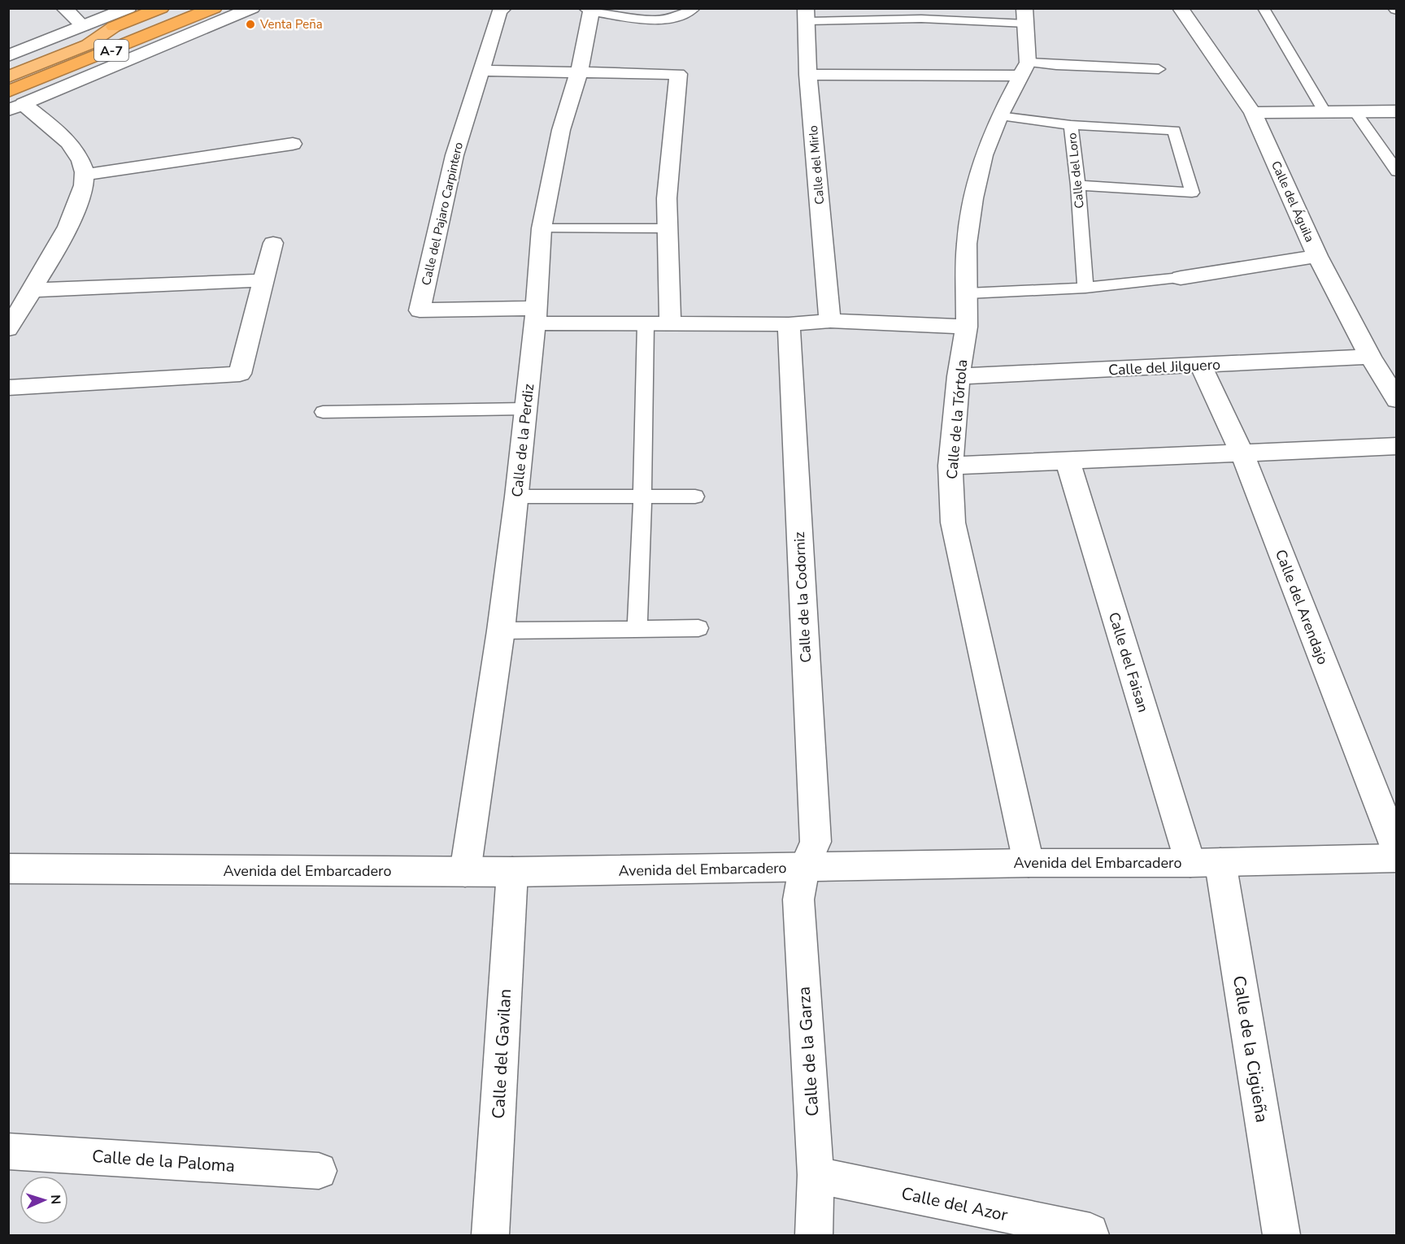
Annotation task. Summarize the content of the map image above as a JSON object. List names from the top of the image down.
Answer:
{
  "streets": {
    "highway": ["A-7"],
    "street": [
      "Calle del Mirlo",
      "Calle del Águila",
      "Calle del Pajaro Carpintero",
      "Calle del Jilguero",
      "Calle de la Tórtola",
      "Calle de la Perdiz",
      "Calle de la Codorniz",
      "Calle del Arendajo",
      "Calle del Faisan",
      "Avenida del Embarcadero",
      "Calle de la Cigüeña",
      "Calle de la Garza",
      "Calle del Gavilan",
      "Calle de la Paloma",
      "Calle del Azor"
    ],
    "lane": ["Calle del Loro"]
  },
  "crossings": [
    ["Calle del Loro", "Calle de la Tórtola"],
    ["Calle del Águila", "Calle del Jilguero"],
    ["Calle del Pajaro Carpintero", "Calle de la Perdiz"],
    ["Calle del Jilguero", "Calle de la Tórtola"],
    ["Calle del Jilguero", "Calle del Arendajo"],
    ["Calle de la Tórtola", "Avenida del Embarcadero"],
    ["Calle de la Perdiz", "Avenida del Embarcadero"],
    ["Calle de la Codorniz", "Avenida del Embarcadero"],
    ["Calle de la Codorniz", "Calle de la Garza"],
    ["Calle del Faisan", "Avenida del Embarcadero"],
    ["Calle del Faisan", "Calle de la Cigüeña"],
    ["Avenida del Embarcadero", "Calle de la Cigüeña"],
    ["Avenida del Embarcadero", "Calle de la Garza"],
    ["Avenida del Embarcadero", "Calle del Gavilan"],
    ["Calle de la Garza", "Calle del Azor"]
  ],
  "places": ["Venta Peña"],
  "north": "right"
}
